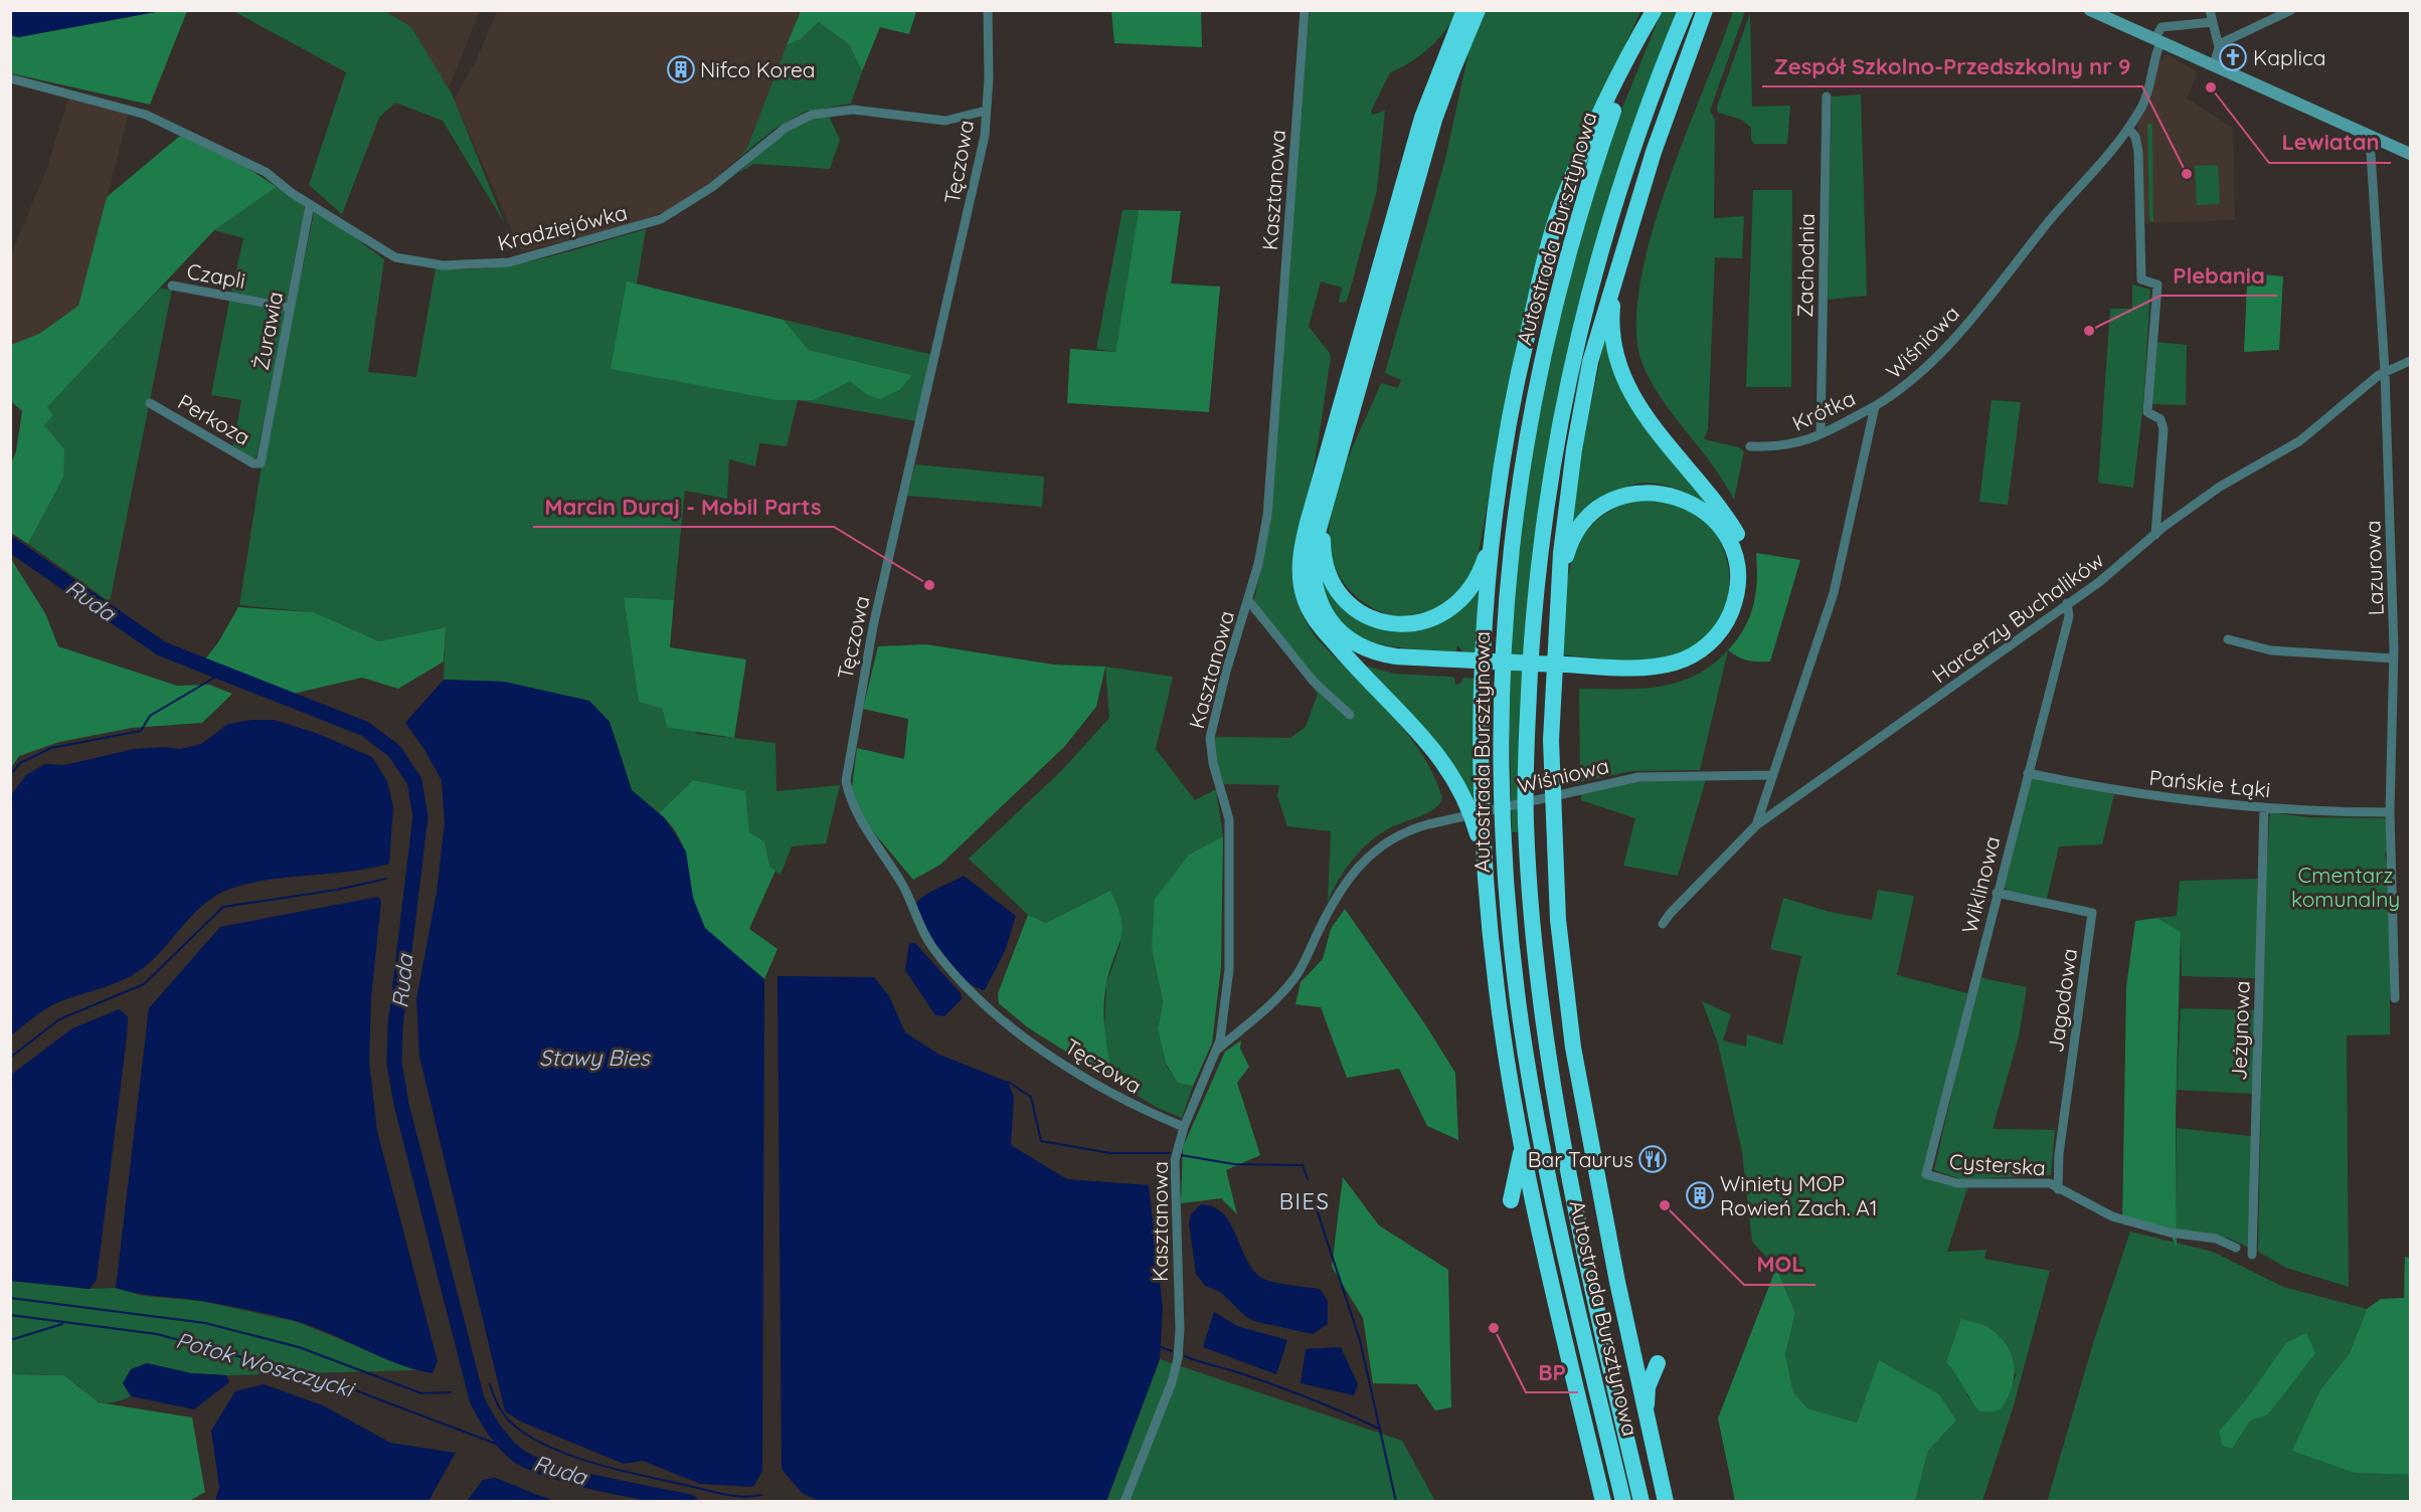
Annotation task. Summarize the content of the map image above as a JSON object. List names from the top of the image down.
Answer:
{
  "streets": {
    "highway": ["Autostrada Bursztynowa"],
    "street": [
      "Tęczowa",
      "Kasztanowa",
      "Kradziejówka",
      "Zachodnia",
      "Czapli",
      "Żurawia",
      "Wiśniowa",
      "Krótka",
      "Perkoza",
      "Lazurowa",
      "Harcerzy Buchalików",
      "Pańskie Łąki",
      "Wiklinowa",
      "Jagodowa",
      "Jeżynowa",
      "Cysterska"
    ]
  },
  "crossings": [
    ["Tęczowa", "Kasztanowa"],
    ["Tęczowa", "Kradziejówka"],
    ["Kasztanowa", "Wiśniowa"],
    ["Kradziejówka", "Żurawia"],
    ["Zachodnia", "Krótka"],
    ["Czapli", "Żurawia"],
    ["Żurawia", "Perkoza"],
    ["Wiśniowa", "Krótka"],
    ["Lazurowa", "Harcerzy Buchalików"],
    ["Lazurowa", "Pańskie Łąki"],
    ["Harcerzy Buchalików", "Wiklinowa"],
    ["Pańskie Łąki", "Wiklinowa"],
    ["Pańskie Łąki", "Jeżynowa"],
    ["Wiklinowa", "Jagodowa"],
    ["Wiklinowa", "Cysterska"],
    ["Jagodowa", "Cysterska"]
  ],
  "districts": ["BIES"],
  "water": ["Ruda", "Stawy Bies", "Potok Woszczycki"],
  "parks": ["Cmentarz komunalny"],
  "places": {
    "church": ["Kaplica"],
    "building": ["Nifco Korea", "Winiety MOP Rowień Zach. A1"],
    "other": [
      "Lewiatan",
      "Zespół Szkolno-Przedszkolny nr 9",
      "Plebania",
      "Marcin Duraj - Mobil Parts",
      "MOL",
      "BP"
    ],
    "restaurant": ["Bar Taurus"]
  }
}
